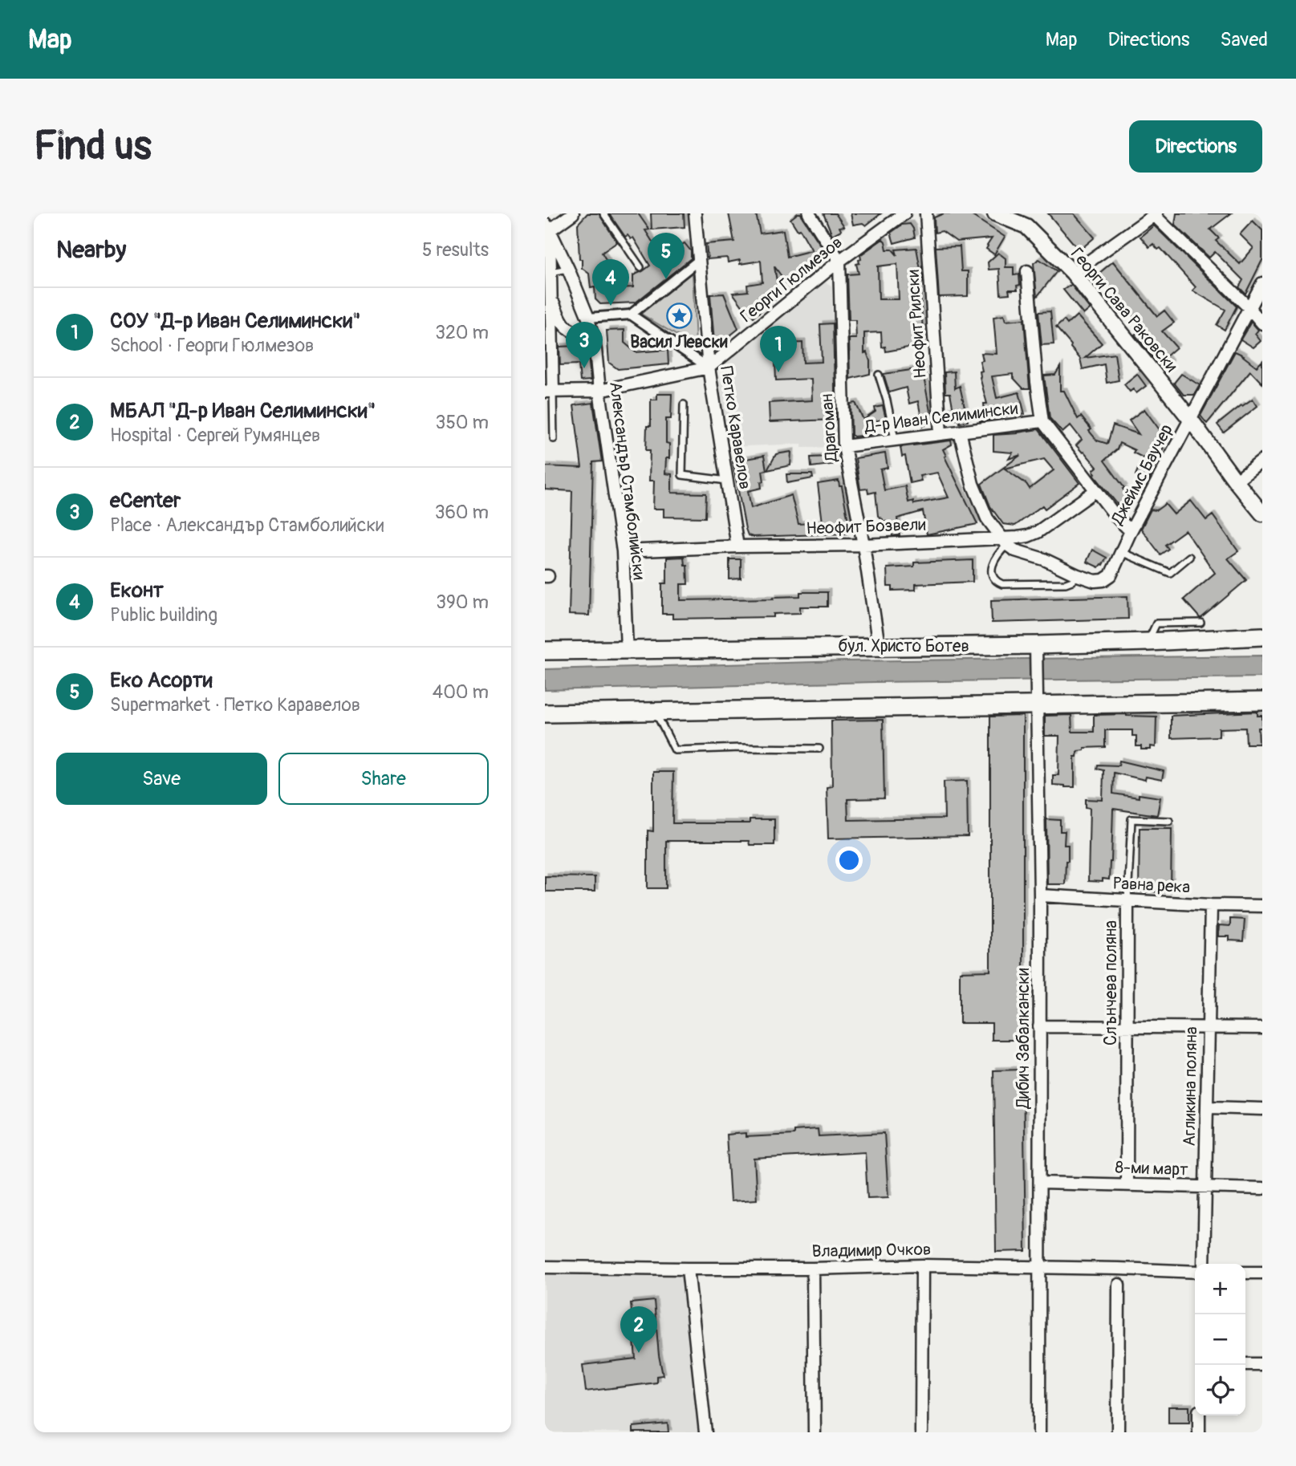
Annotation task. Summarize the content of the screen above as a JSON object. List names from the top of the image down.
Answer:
{
  "streets": {
    "main road": ["бул. Христо Ботев"],
    "street": [
      "Георги Гюлмезов",
      "Георги Сава Раковски",
      "Неофит Рилски",
      "Д-р Иван Селимински",
      "Петко Каравелов",
      "Драгоман",
      "Джеймс Баучер",
      "Александър Стамболийски",
      "Неофит Бозвели",
      "Равна река",
      "Слънчева поляна",
      "Дибич Забалкански",
      "Агликина поляна",
      "8-ми март",
      "Владимир Очков"
    ]
  },
  "crossings": [
    ["Георги Гюлмезов", "Петко Каравелов"],
    ["Георги Гюлмезов", "Драгоман"],
    ["Георги Гюлмезов", "Александър Стамболийски"],
    ["Георги Сава Раковски", "Джеймс Баучер"],
    ["Неофит Рилски", "Д-р Иван Селимински"],
    ["Д-р Иван Селимински", "Драгоман"],
    ["Петко Каравелов", "Неофит Бозвели"],
    ["Драгоман", "Неофит Бозвели"],
    ["Драгоман", "бул. Христо Ботев"],
    ["Джеймс Баучер", "Неофит Бозвели"],
    ["Александър Стамболийски", "Неофит Бозвели"],
    ["Александър Стамболийски", "бул. Христо Ботев"],
    ["бул. Христо Ботев", "Дибич Забалкански"],
    ["Равна река", "Слънчева поляна"],
    ["Равна река", "Дибич Забалкански"],
    ["Равна река", "Агликина поляна"],
    ["Слънчева поляна", "8-ми март"],
    ["Дибич Забалкански", "8-ми март"],
    ["Дибич Забалкански", "Владимир Очков"],
    ["Агликина поляна", "8-ми март"]
  ],
  "places": {
    "place": ["Васил Левски"]
  },
  "page": {
    "header": "Map",
    "nav": ["Map", "Directions", "Saved"],
    "buttons": [
      "Directions",
      ["Save", "Share"]
    ],
    "title": "Find us",
    "heading": ["Nearby", "5 results"],
    "pins": [
      "5",
      "4",
      "3",
      "1",
      "2"
    ],
    "list": [
      {
        "mark": "1",
        "name": "СОУ \"Д-р Иван Селимински\"",
        "note": "School · Георги Гюлмезов",
        "value": "320 m"
      },
      {
        "mark": "2",
        "name": "МБАЛ \"Д-р Иван Селимински\"",
        "note": "Hospital · Сергей Румянцев",
        "value": "350 m"
      },
      {
        "mark": "3",
        "name": "eCenter",
        "note": "Place · Александър Стамболийски",
        "value": "360 m"
      },
      {
        "mark": "4",
        "name": "Еконт",
        "note": "Public building",
        "value": "390 m"
      },
      {
        "mark": "5",
        "name": "Еко Асорти",
        "note": "Supermarket · Петко Каравелов",
        "value": "400 m"
      }
    ],
    "map_buttons": ["+", "−"]
  }
}
